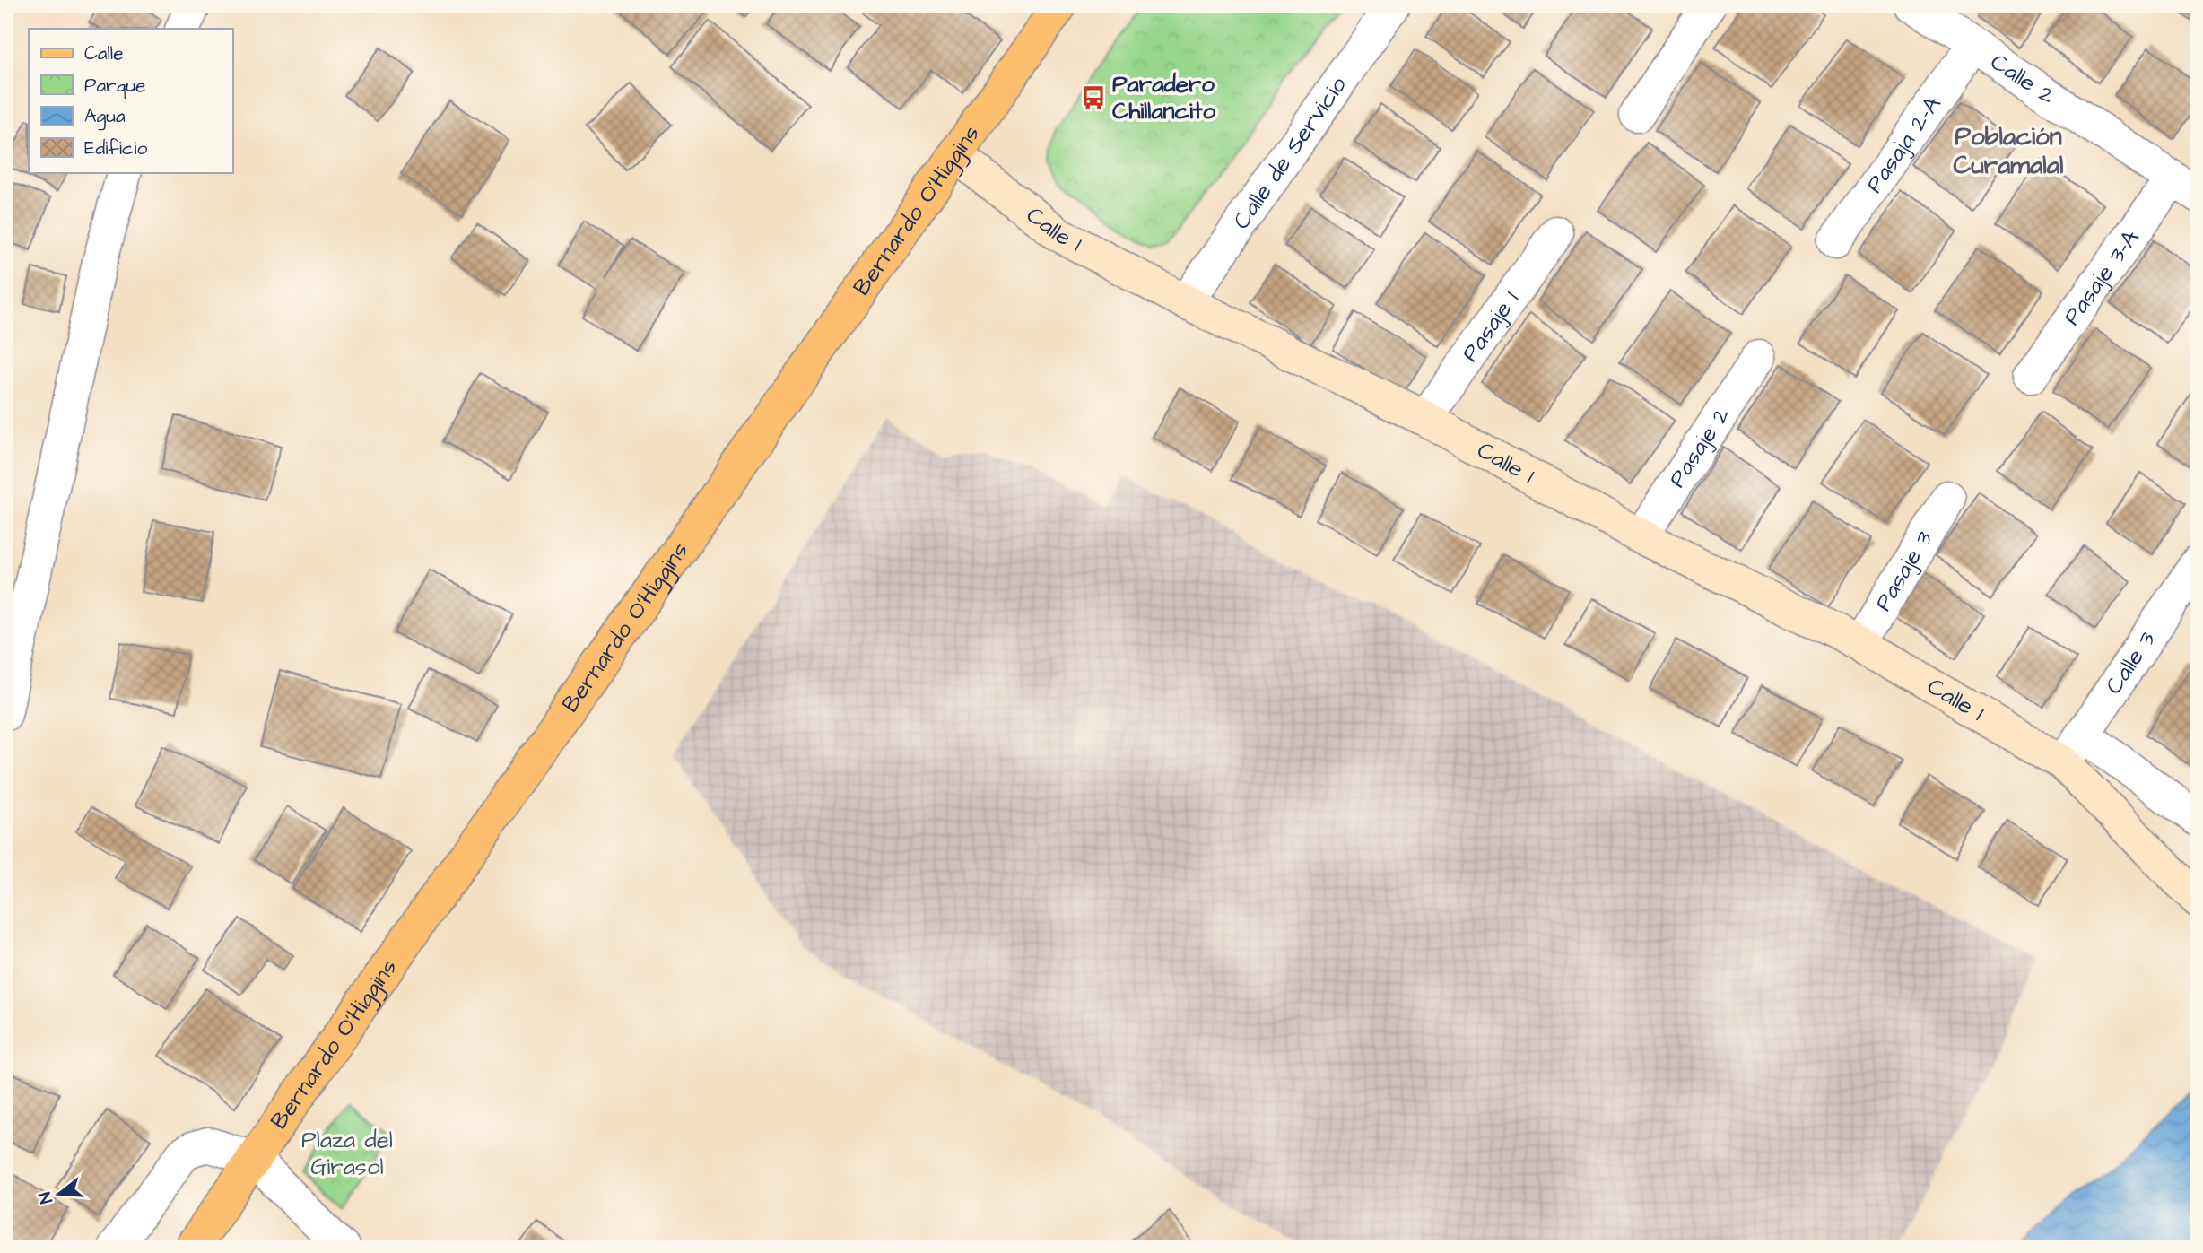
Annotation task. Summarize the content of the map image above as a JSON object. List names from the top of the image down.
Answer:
{
  "streets": {
    "main road": ["Bernardo O'Higgins"],
    "street": [
      "Calle 2",
      "Pasaja 2-A",
      "Calle de Servicio",
      "Calle 1",
      "Pasaje 3-A",
      "Pasaje 1",
      "Pasaje 2",
      "Pasaje 3",
      "Calle 3"
    ]
  },
  "crossings": [
    ["Calle 2", "Pasaja 2-A"],
    ["Calle 2", "Pasaje 3-A"],
    ["Calle de Servicio", "Calle 1"],
    ["Bernardo O'Higgins", "Calle 1"],
    ["Calle 1", "Pasaje 1"],
    ["Calle 1", "Pasaje 2"],
    ["Calle 1", "Pasaje 3"],
    ["Calle 1", "Calle 3"]
  ],
  "districts": ["Población Curamalal"],
  "parks": ["Plaza del Girasol"],
  "places": {
    "bus stop": ["Paradero Chillancito"]
  },
  "legend": [
    "Calle",
    "Parque",
    "Agua",
    "Edificio"
  ],
  "north": "left"
}
